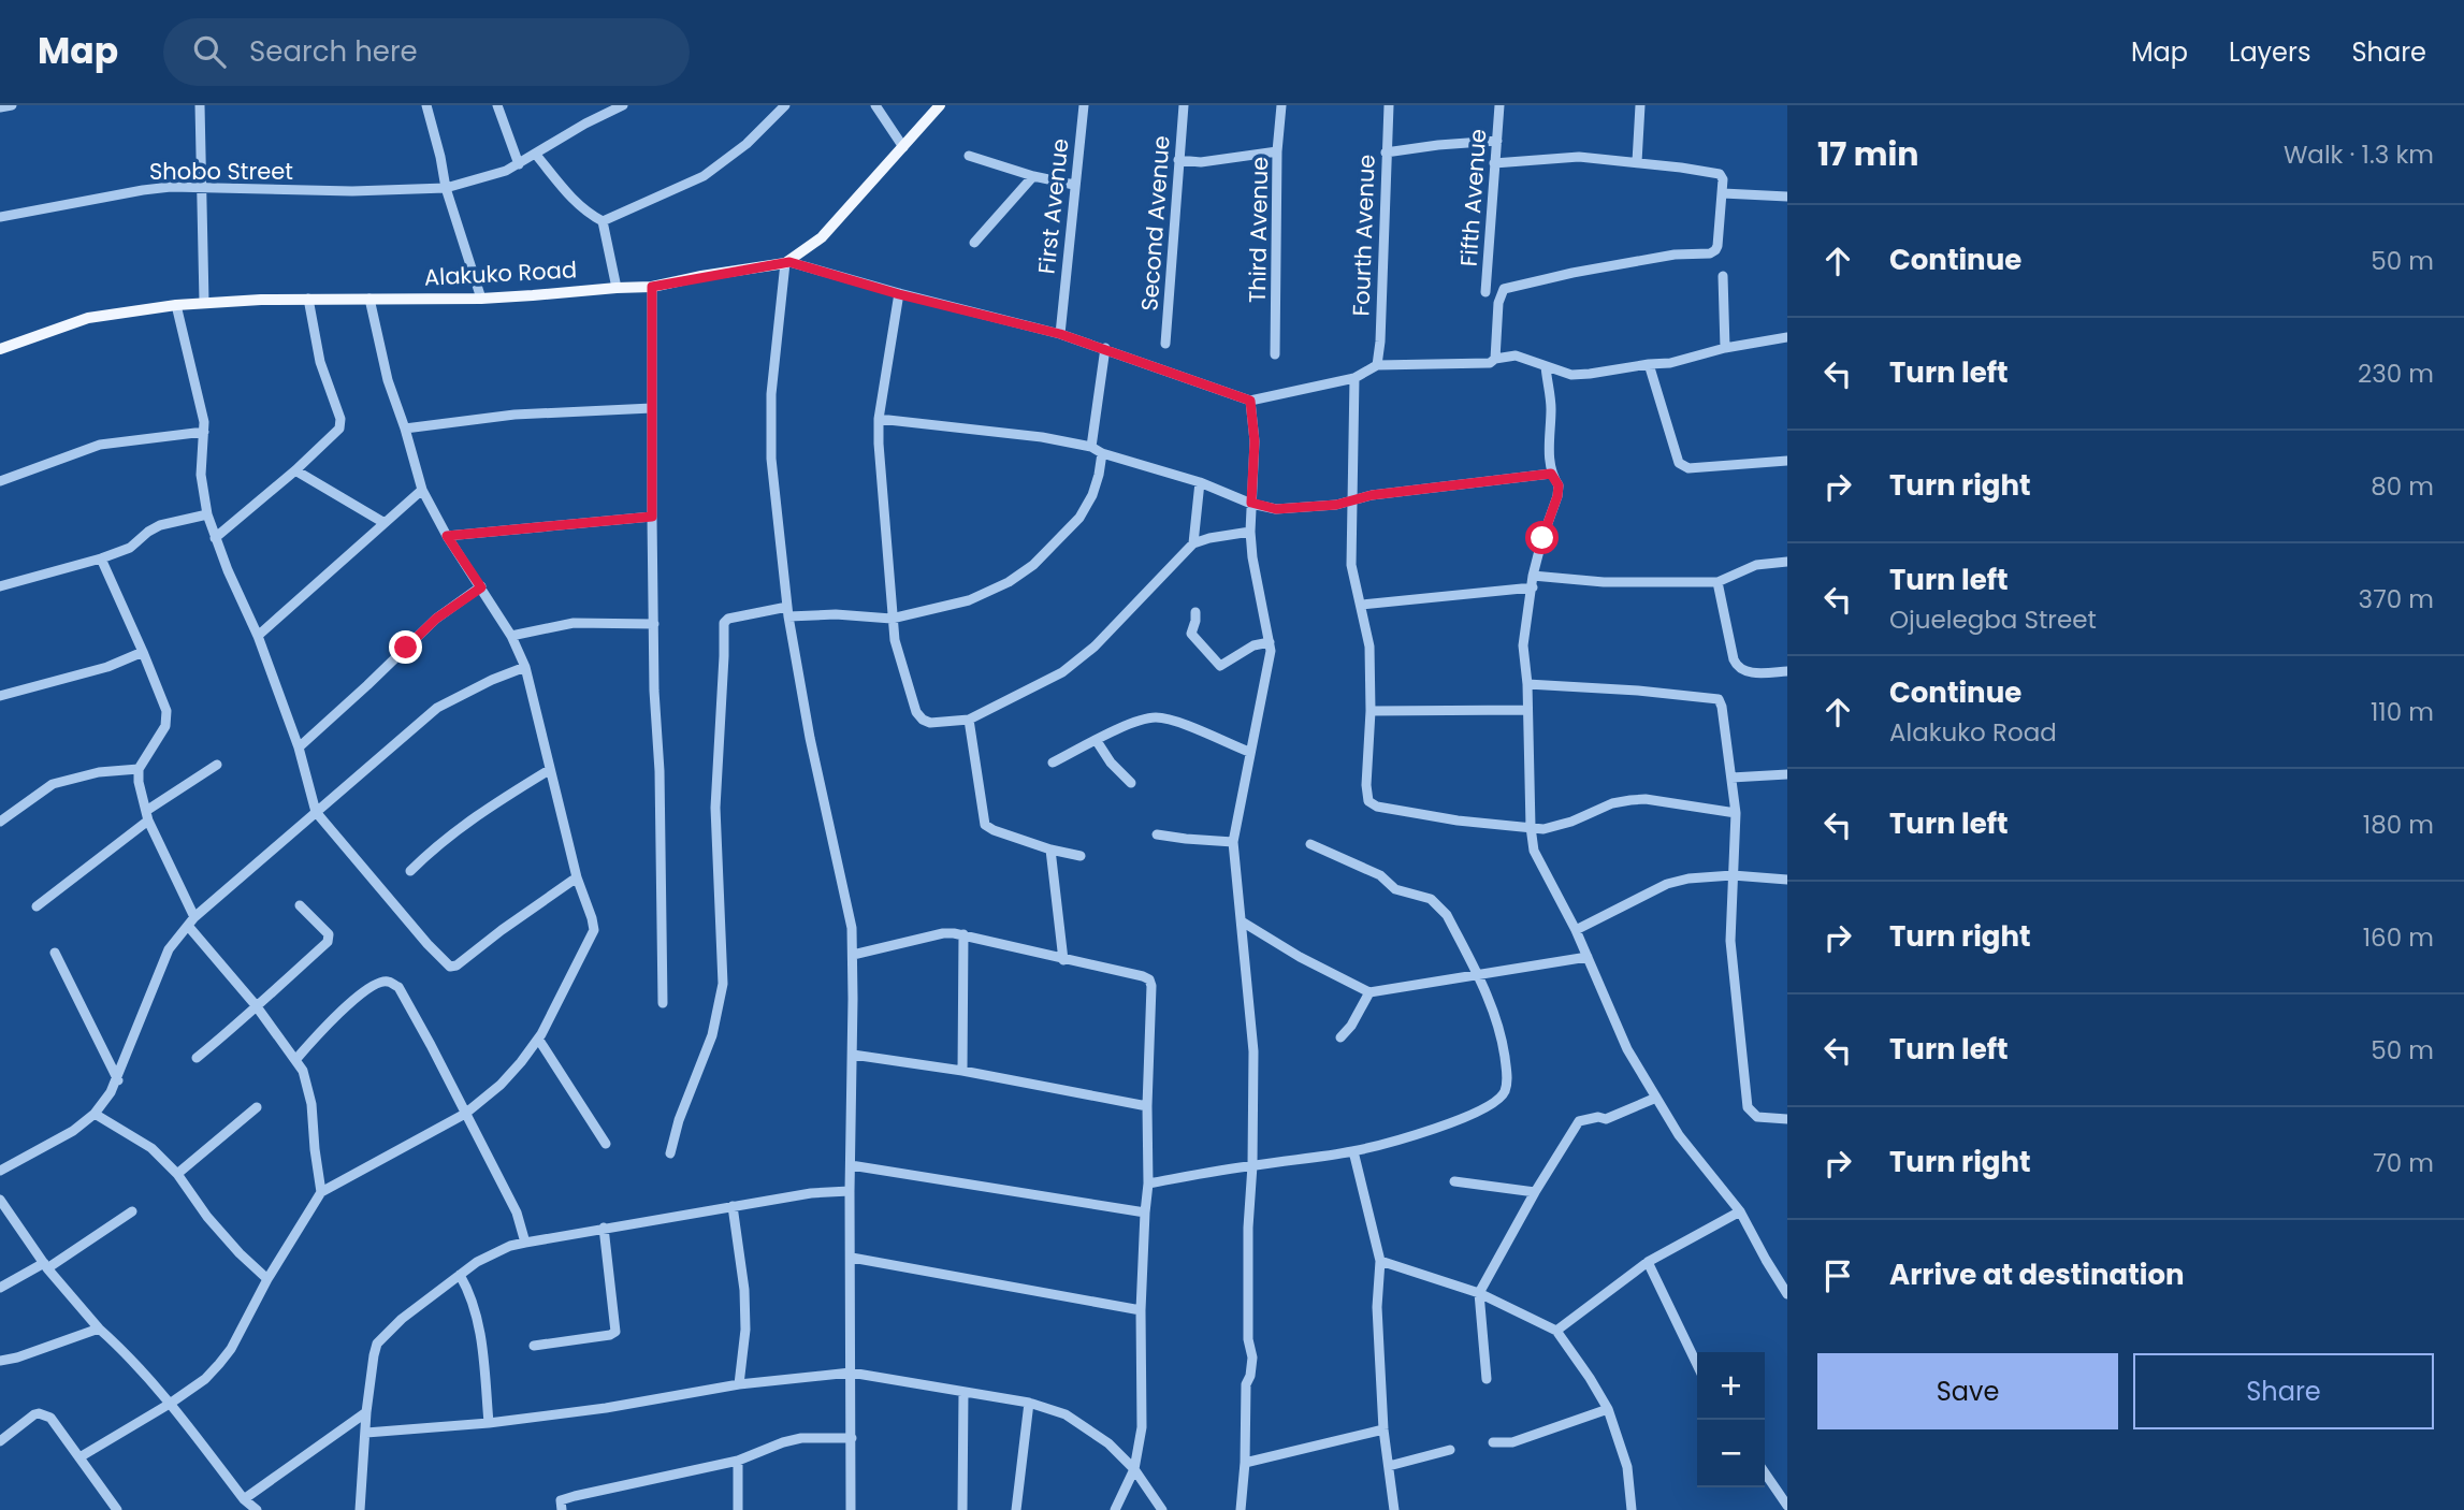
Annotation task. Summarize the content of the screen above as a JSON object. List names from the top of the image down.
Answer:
{
  "streets": {
    "main road": ["Alakuko Road"],
    "street": [
      "Shobo Street",
      "Fifth Avenue",
      "First Avenue",
      "Second Avenue",
      "Third Avenue",
      "Fourth Avenue"
    ]
  },
  "page": {
    "header": "Map",
    "search": "Search here",
    "nav": ["Map", "Layers", "Share"],
    "heading": ["17 min", "Walk · 1.3 km"],
    "list": [
      ["Continue", "50 m"],
      ["Turn left", "230 m"],
      ["Turn right", "80 m"],
      ["Turn left", "Ojuelegba Street", "370 m"],
      ["Continue", "Alakuko Road", "110 m"],
      ["Turn left", "180 m"],
      ["Turn right", "160 m"],
      ["Turn left", "50 m"],
      ["Turn right", "70 m"],
      "Arrive at destination"
    ],
    "buttons": ["Save", "Share"],
    "map_buttons": ["+", "−"]
  }
}
